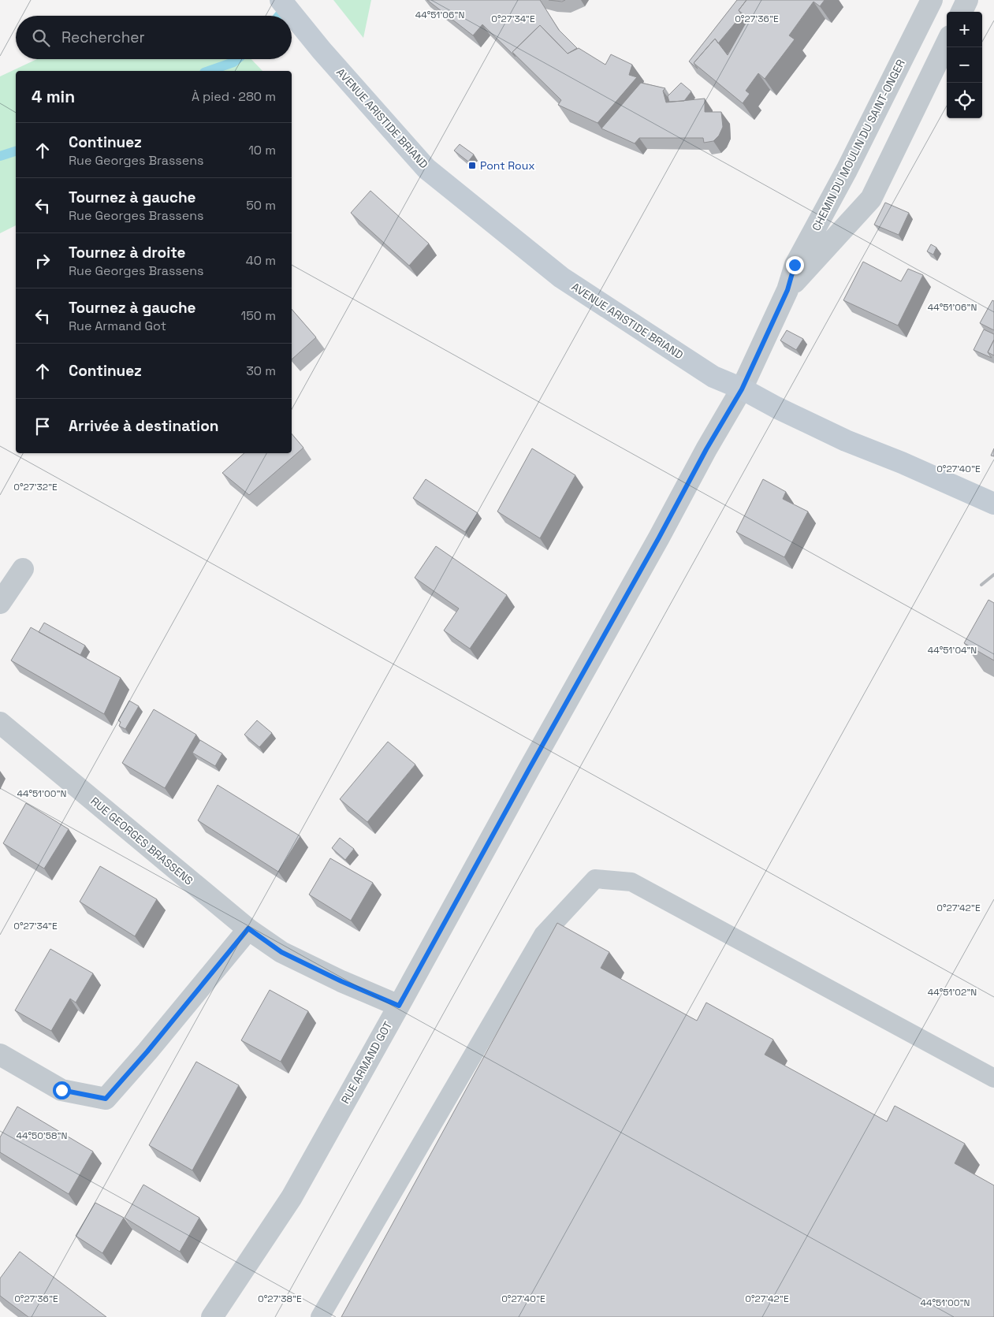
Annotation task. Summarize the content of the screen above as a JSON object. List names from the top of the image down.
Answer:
{
  "streets": {
    "main road": ["AVENUE ARISTIDE BRIAND"],
    "street": ["CHEMIN DU MOULIN DU SAINT-ONGER", "RUE GEORGES BRASSENS", "RUE ARMAND GOT"]
  },
  "crossings": [
    ["AVENUE ARISTIDE BRIAND", "CHEMIN DU MOULIN DU SAINT-ONGER"],
    ["AVENUE ARISTIDE BRIAND", "RUE ARMAND GOT"],
    ["CHEMIN DU MOULIN DU SAINT-ONGER", "RUE ARMAND GOT"],
    ["RUE GEORGES BRASSENS", "RUE ARMAND GOT"]
  ],
  "places": {
    "transit": ["Pont Roux"]
  },
  "page": {
    "map_buttons": ["+", "−"],
    "search": "Rechercher",
    "heading": ["4 min", "À pied · 280 m"],
    "list": [
      ["Continuez", "Rue Georges Brassens", "10 m"],
      ["Tournez à gauche", "Rue Georges Brassens", "50 m"],
      ["Tournez à droite", "Rue Georges Brassens", "40 m"],
      ["Tournez à gauche", "Rue Armand Got", "150 m"],
      ["Continuez", "30 m"],
      "Arrivée à destination"
    ]
  },
  "coordinates": [
    "44°51'06\"N",
    "0°27'34\"E",
    "0°27'36\"E",
    "0°27'40\"E",
    "0°27'32\"E",
    "44°51'04\"N",
    "44°51'00\"N",
    "0°27'42\"E",
    "44°51'02\"N",
    "44°50'58\"N",
    "0°27'38\"E"
  ]
}
